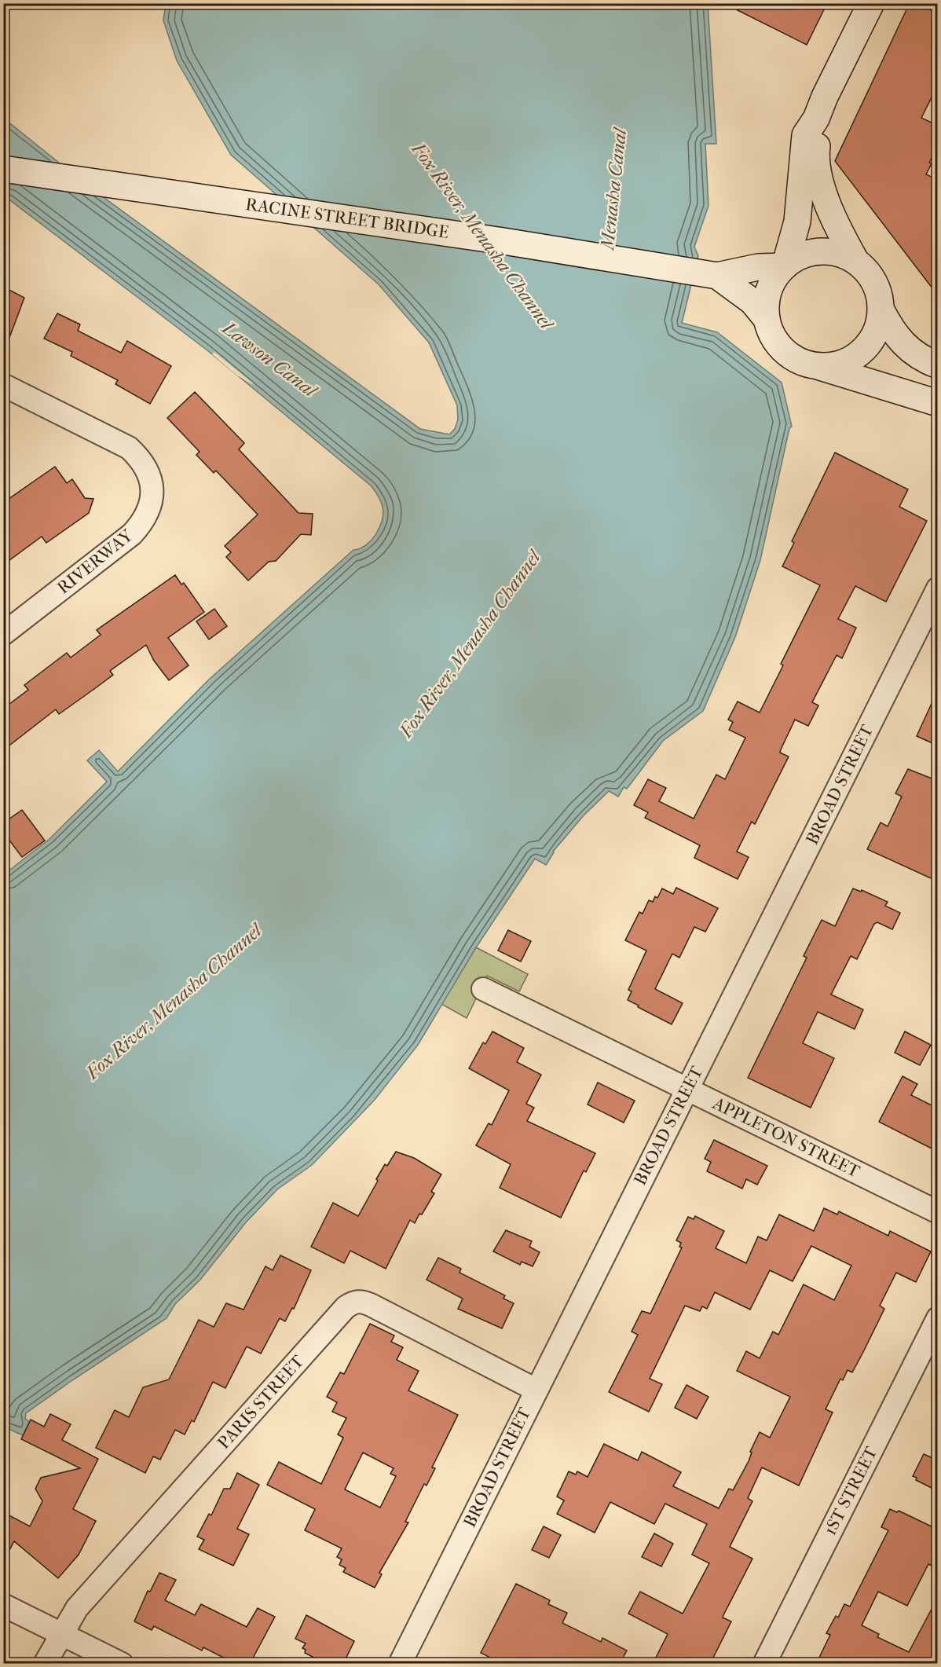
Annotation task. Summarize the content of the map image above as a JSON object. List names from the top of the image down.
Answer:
{
  "streets": {
    "main road": ["RACINE STREET BRIDGE"],
    "street": [
      "RIVERWAY",
      "BROAD STREET",
      "APPLETON STREET",
      "PARIS STREET",
      "1ST STREET"
    ]
  },
  "crossings": [
    ["BROAD STREET", "APPLETON STREET"],
    ["BROAD STREET", "PARIS STREET"]
  ],
  "water": ["Menasha Canal", "Fox River, Menasha Channel", "Lawson Canal"]
}
